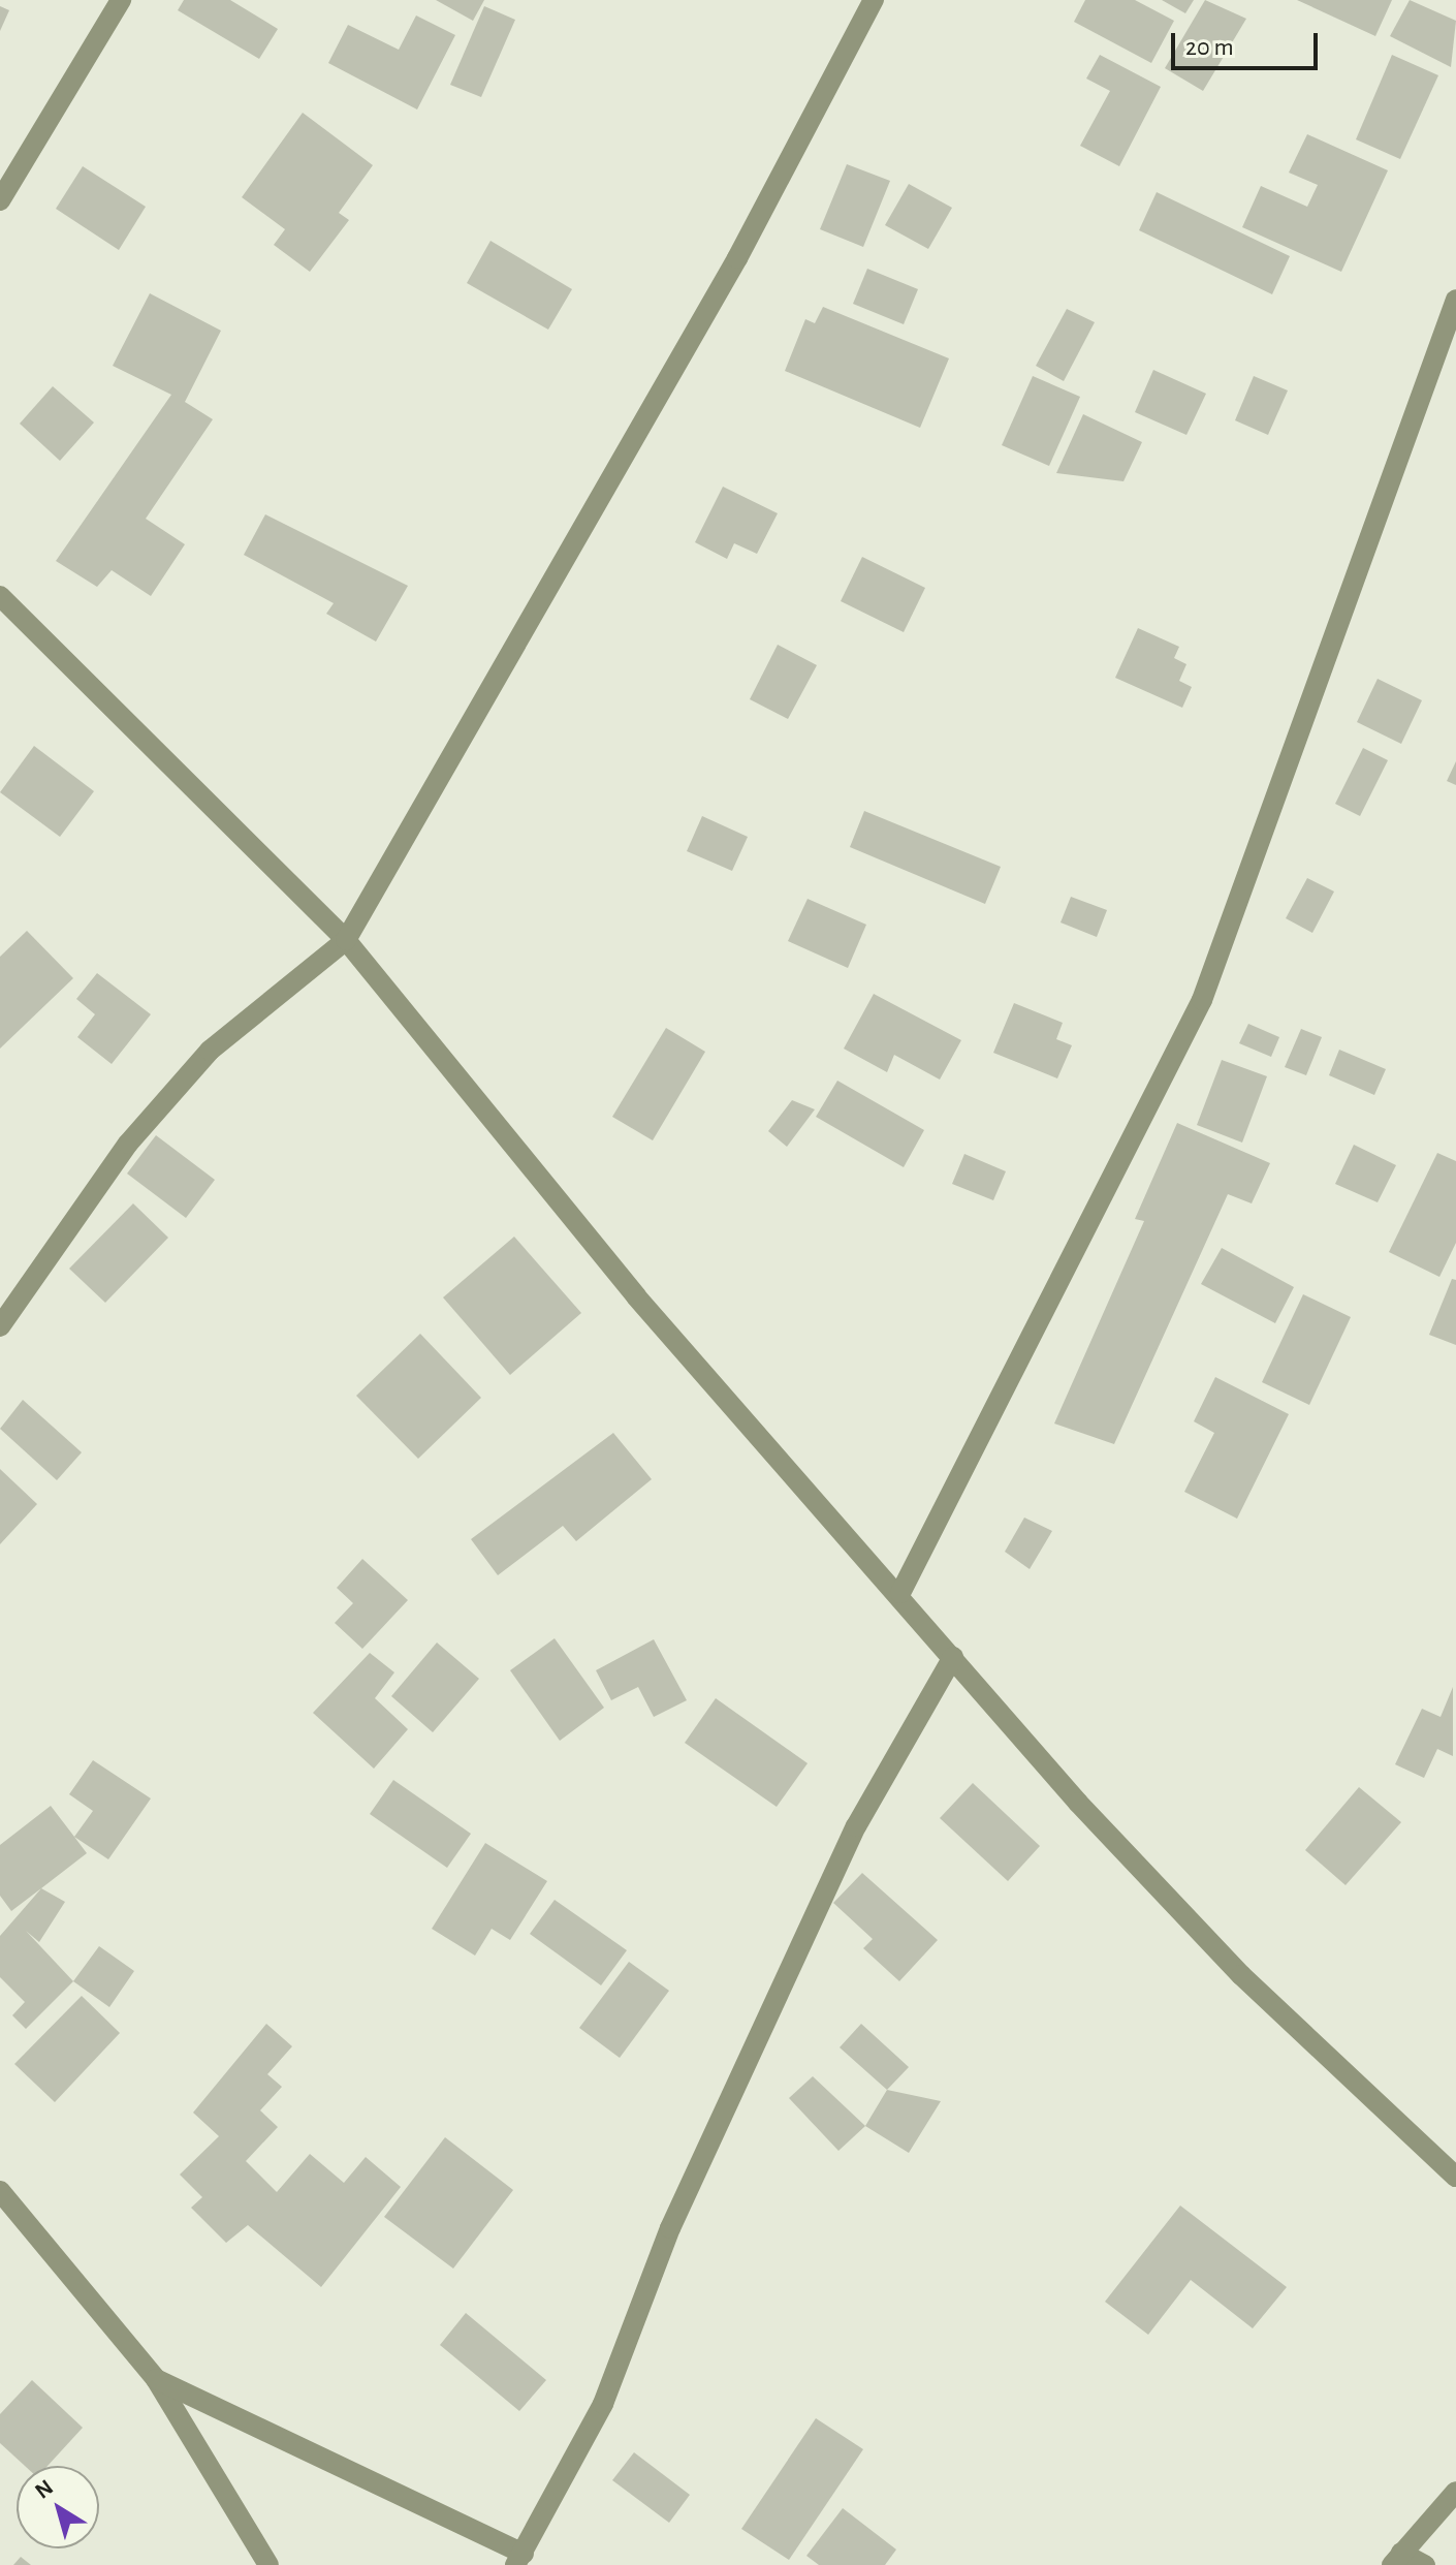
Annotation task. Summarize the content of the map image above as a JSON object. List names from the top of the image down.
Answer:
{
  "scale_bar": "20 m",
  "north": "top left"
}
